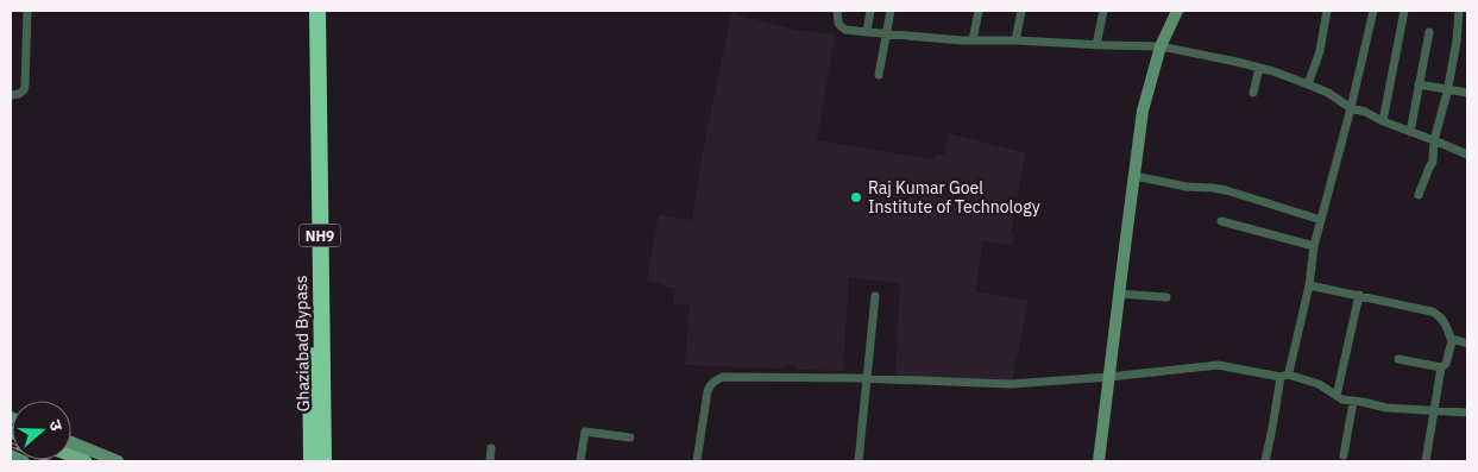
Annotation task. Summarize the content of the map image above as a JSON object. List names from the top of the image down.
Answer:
{
  "streets": {
    "highway": ["NH9", "Ghaziabad Bypass"]
  },
  "places": ["Raj Kumar Goel Institute of Technology"],
  "north": "right"
}
